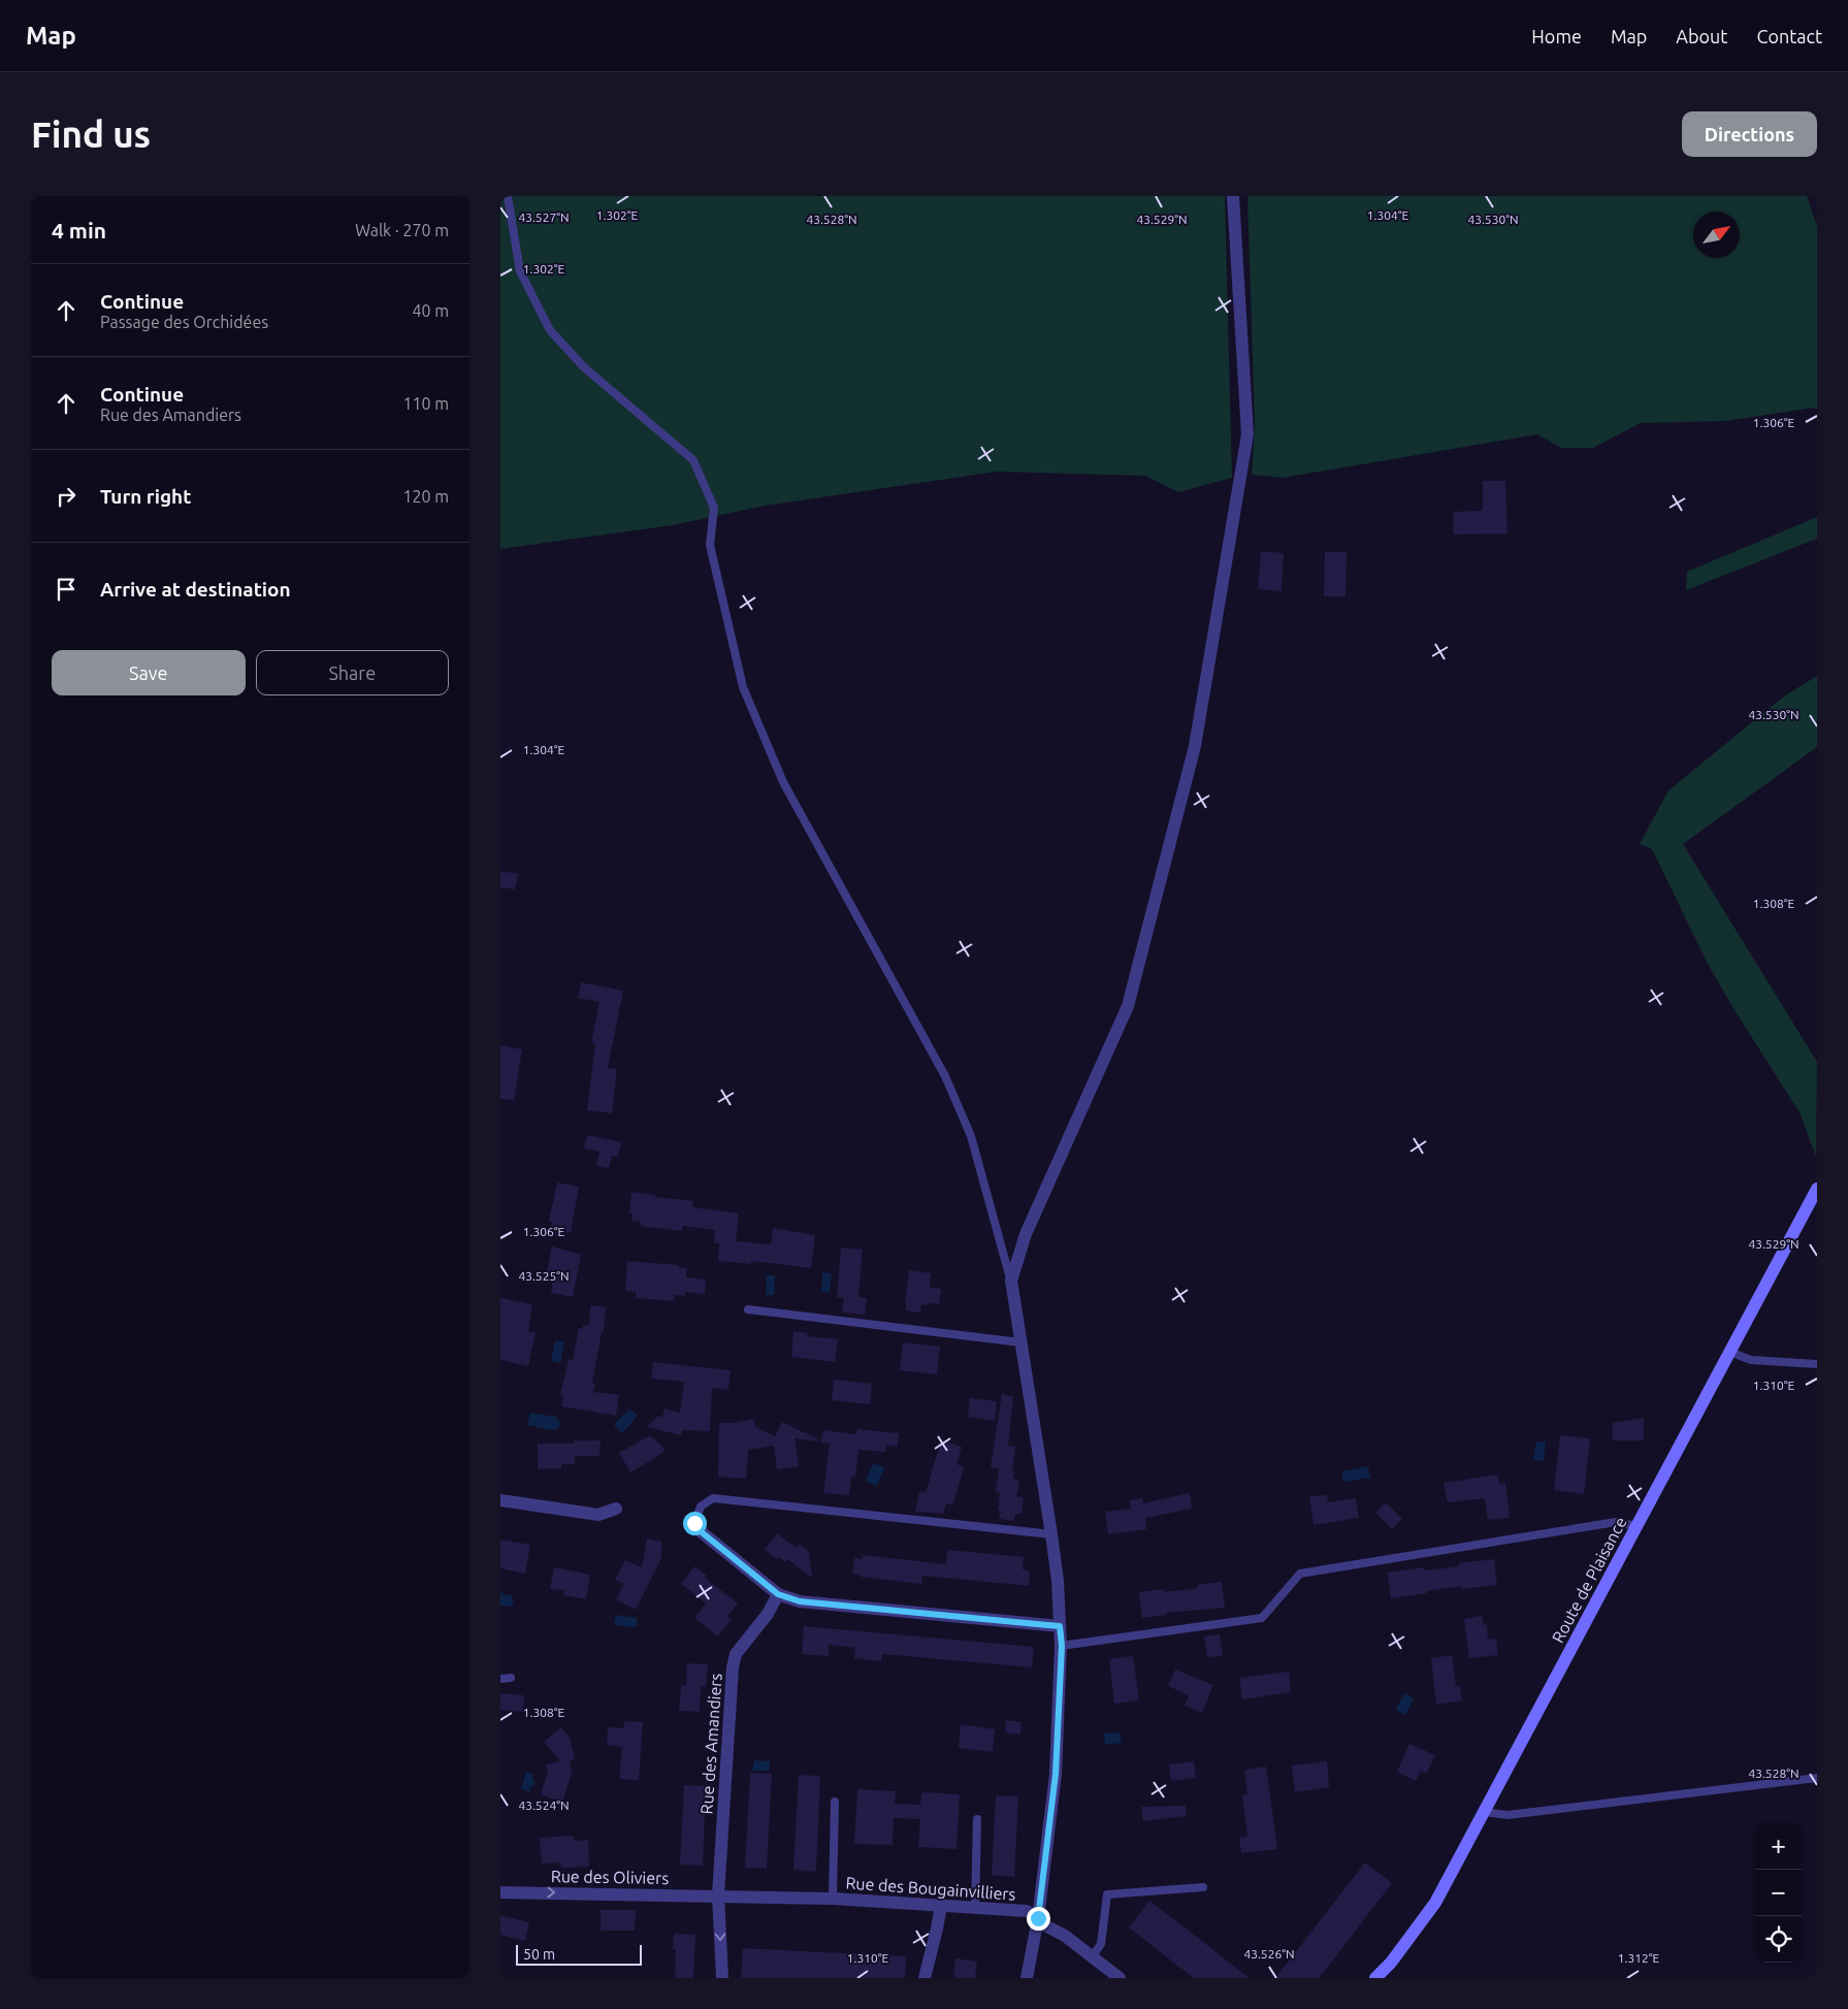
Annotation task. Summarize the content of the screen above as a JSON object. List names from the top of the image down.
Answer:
{
  "streets": {
    "main road": ["Route de Plaisance"],
    "street": ["Rue des Amandiers", "Rue des Oliviers", "Rue des Bougainvilliers"]
  },
  "crossings": [
    ["Rue des Amandiers", "Rue des Oliviers"],
    ["Rue des Amandiers", "Rue des Bougainvilliers"],
    ["Rue des Oliviers", "Rue des Bougainvilliers"]
  ],
  "one_way": ["Rue des Oliviers"],
  "scale_bar": "50 m",
  "north": "top right",
  "page": {
    "header": "Map",
    "nav": [
      "Home",
      "Map",
      "About",
      "Contact"
    ],
    "buttons": [
      "Directions",
      ["Save", "Share"]
    ],
    "title": "Find us",
    "heading": ["4 min", "Walk · 270 m"],
    "list": [
      ["Continue", "Passage des Orchidées", "40 m"],
      ["Continue", "Rue des Amandiers", "110 m"],
      ["Turn right", "120 m"],
      "Arrive at destination"
    ],
    "map_buttons": ["+", "−"],
    "scale": "50 m"
  },
  "coordinates": [
    "1.302°E",
    "1.304°E",
    "43.527°N",
    "43.528°N",
    "43.529°N",
    "43.530°N",
    "1.306°E",
    "1.308°E",
    "43.525°N",
    "1.310°E",
    "43.524°N",
    "43.526°N",
    "1.312°E"
  ]
}
